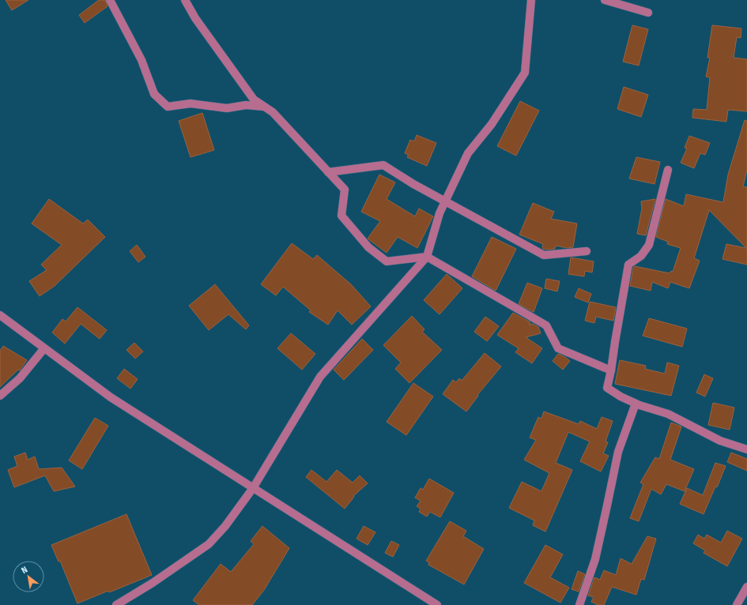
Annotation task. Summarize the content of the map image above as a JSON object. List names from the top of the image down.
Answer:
{
  "north": "top left"
}
